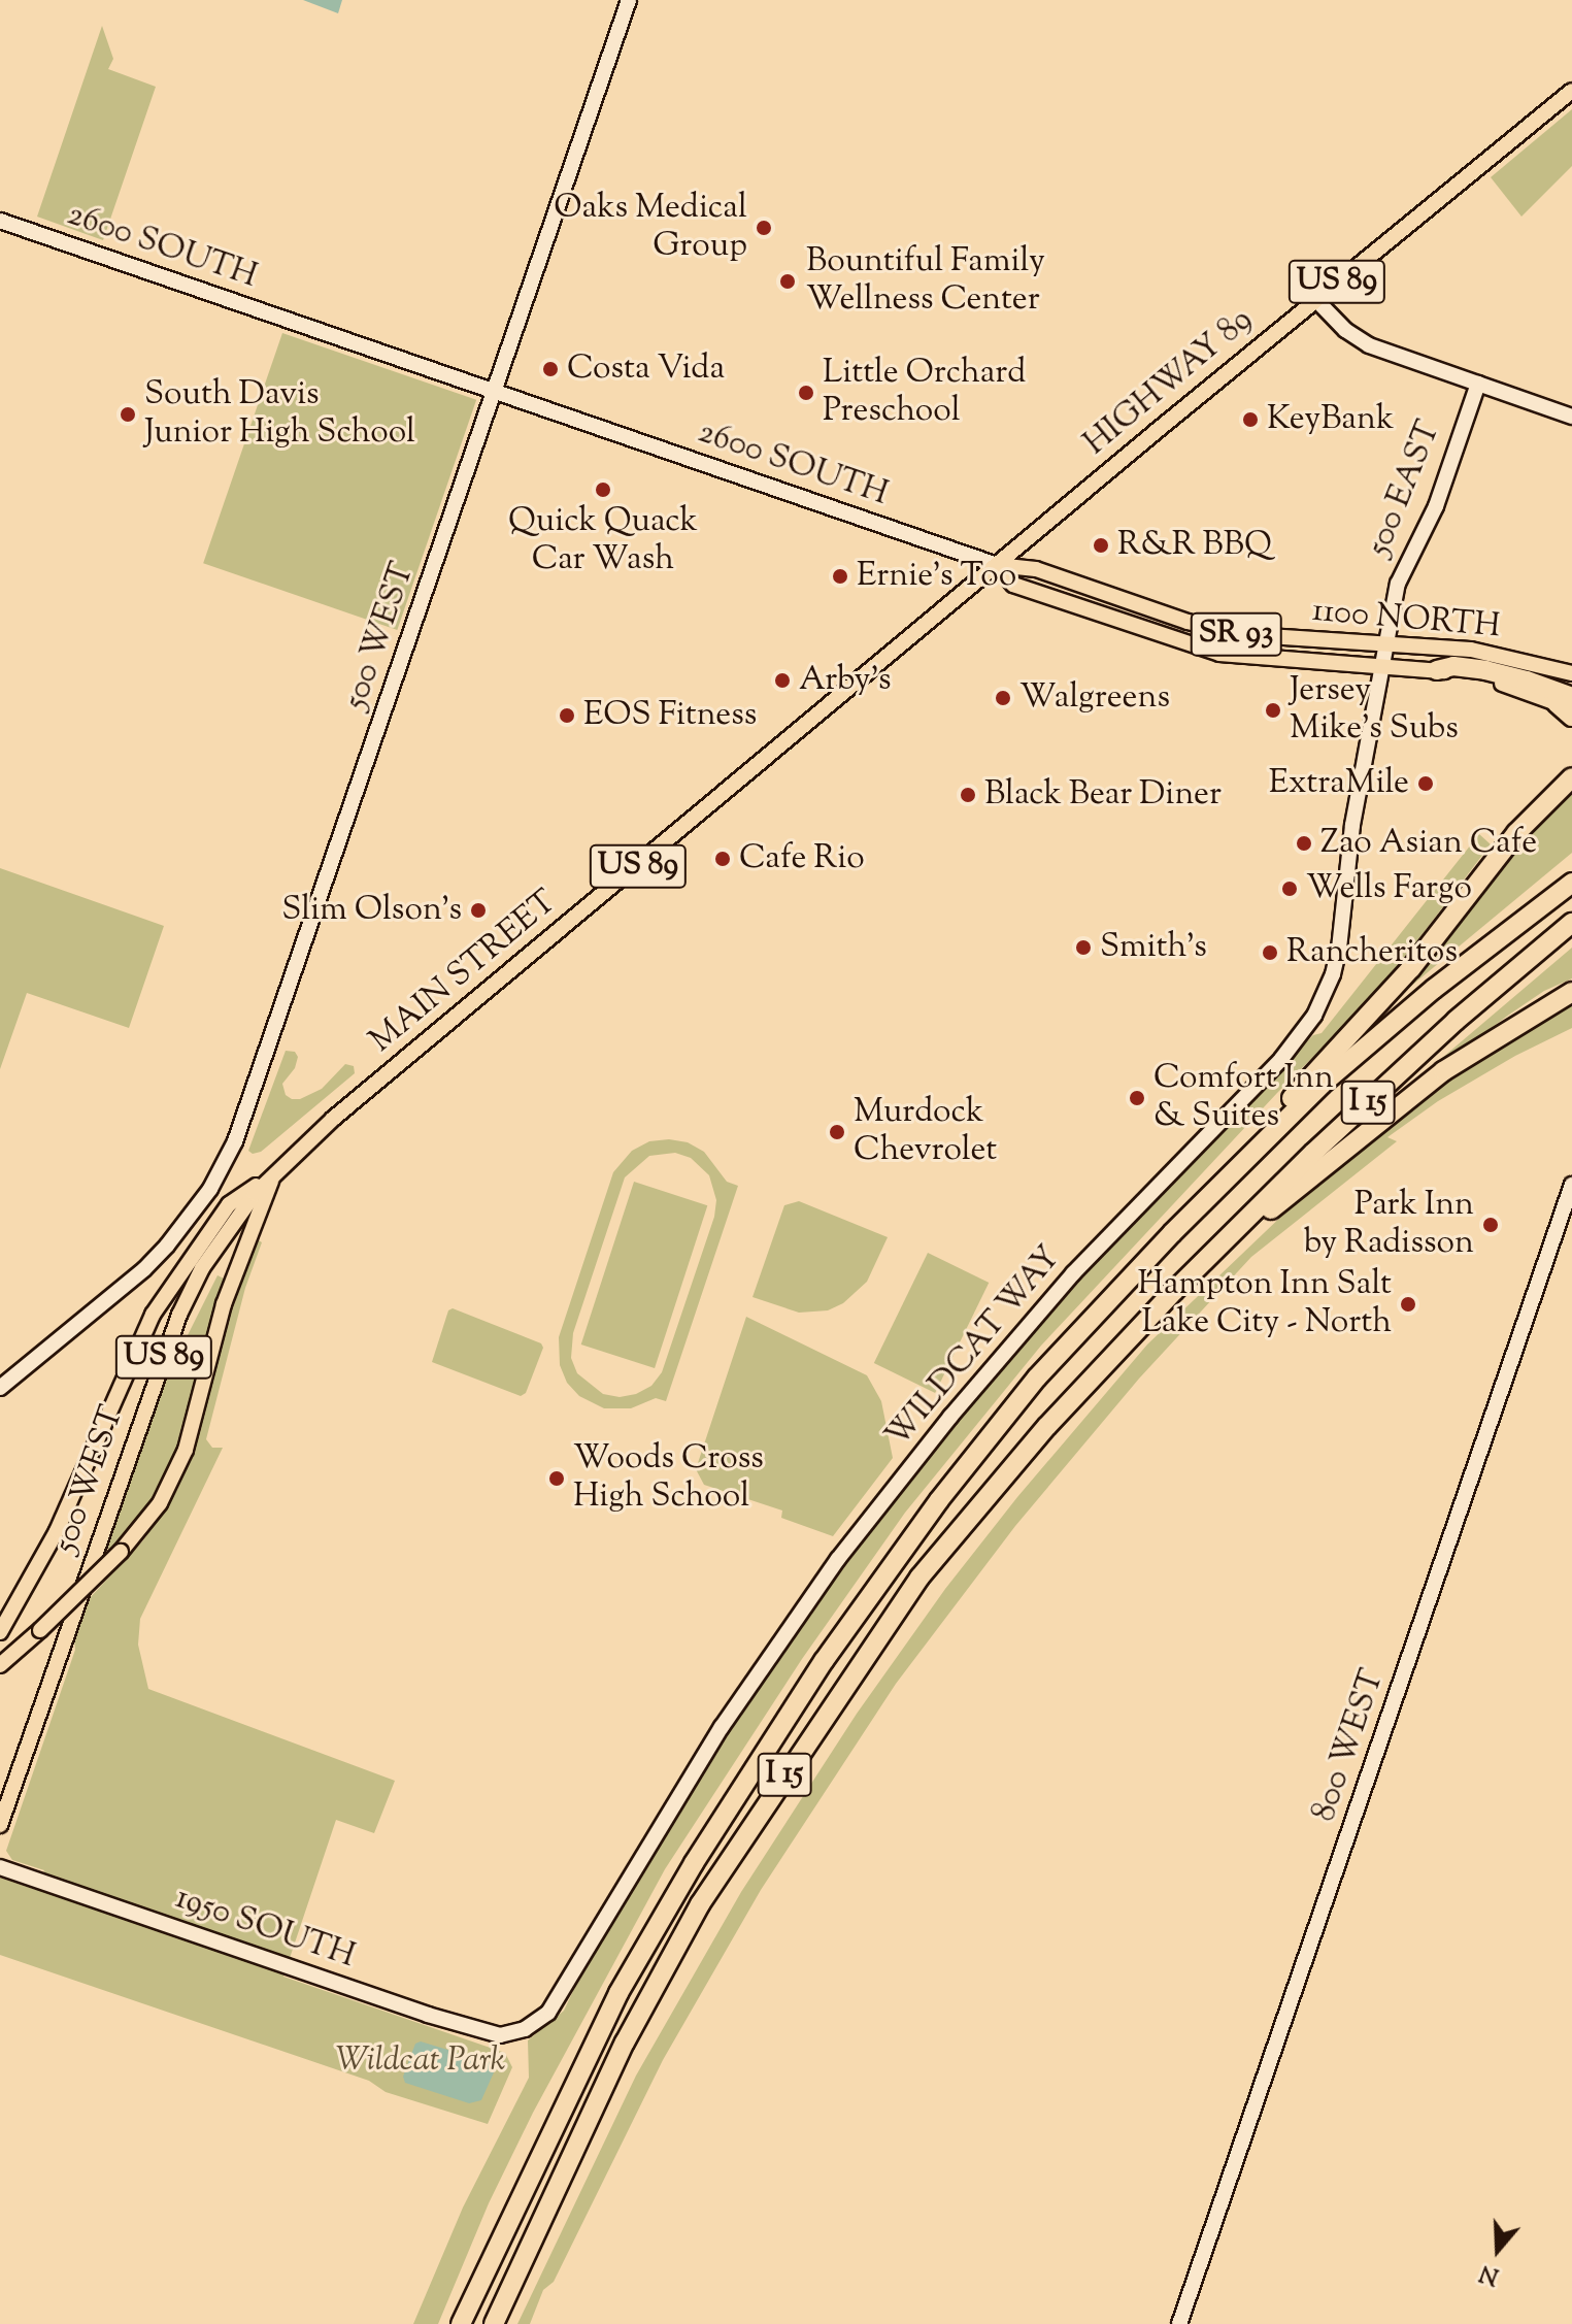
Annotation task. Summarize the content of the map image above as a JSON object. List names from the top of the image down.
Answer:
{
  "streets": {
    "highway": ["I 15"],
    "main road": [
      "2600 SOUTH",
      "US 89",
      "HIGHWAY 89",
      "1100 NORTH",
      "SR 93",
      "500 WEST",
      "MAIN STREET"
    ],
    "street": [
      "500 EAST",
      "WILDCAT WAY",
      "800 WEST",
      "1950 SOUTH"
    ]
  },
  "crossings": [
    ["2600 SOUTH", "HIGHWAY 89"],
    ["2600 SOUTH", "500 EAST"],
    ["2600 SOUTH", "1100 NORTH"],
    ["2600 SOUTH", "500 WEST"],
    ["2600 SOUTH", "MAIN STREET"],
    ["2600 SOUTH", "WILDCAT WAY"],
    ["HIGHWAY 89", "1100 NORTH"],
    ["HIGHWAY 89", "MAIN STREET"],
    ["500 EAST", "1100 NORTH"],
    ["500 EAST", "WILDCAT WAY"],
    ["1100 NORTH", "MAIN STREET"],
    ["500 WEST", "MAIN STREET"],
    ["WILDCAT WAY", "1950 SOUTH"]
  ],
  "parks": ["Wildcat Park"],
  "places": [
    "Oaks Medical Group",
    "Bountiful Family Wellness Center",
    "Costa Vida",
    "Little Orchard Preschool",
    "South Davis Junior High School",
    "KeyBank",
    "Quick Quack Car Wash",
    "R&R BBQ",
    "Ernie's Too",
    "Arby's",
    "Walgreens",
    "Jersey Mike's Subs",
    "EOS Fitness",
    "ExtraMile",
    "Black Bear Diner",
    "Zao Asian Cafe",
    "Cafe Rio",
    "Wells Fargo",
    "Slim Olson's",
    "Smith's",
    "Rancheritos",
    "Comfort Inn & Suites",
    "Murdock Chevrolet",
    "Park Inn by Radisson",
    "Hampton Inn Salt Lake City - North",
    "Woods Cross High School"
  ],
  "north": "bottom"
}
